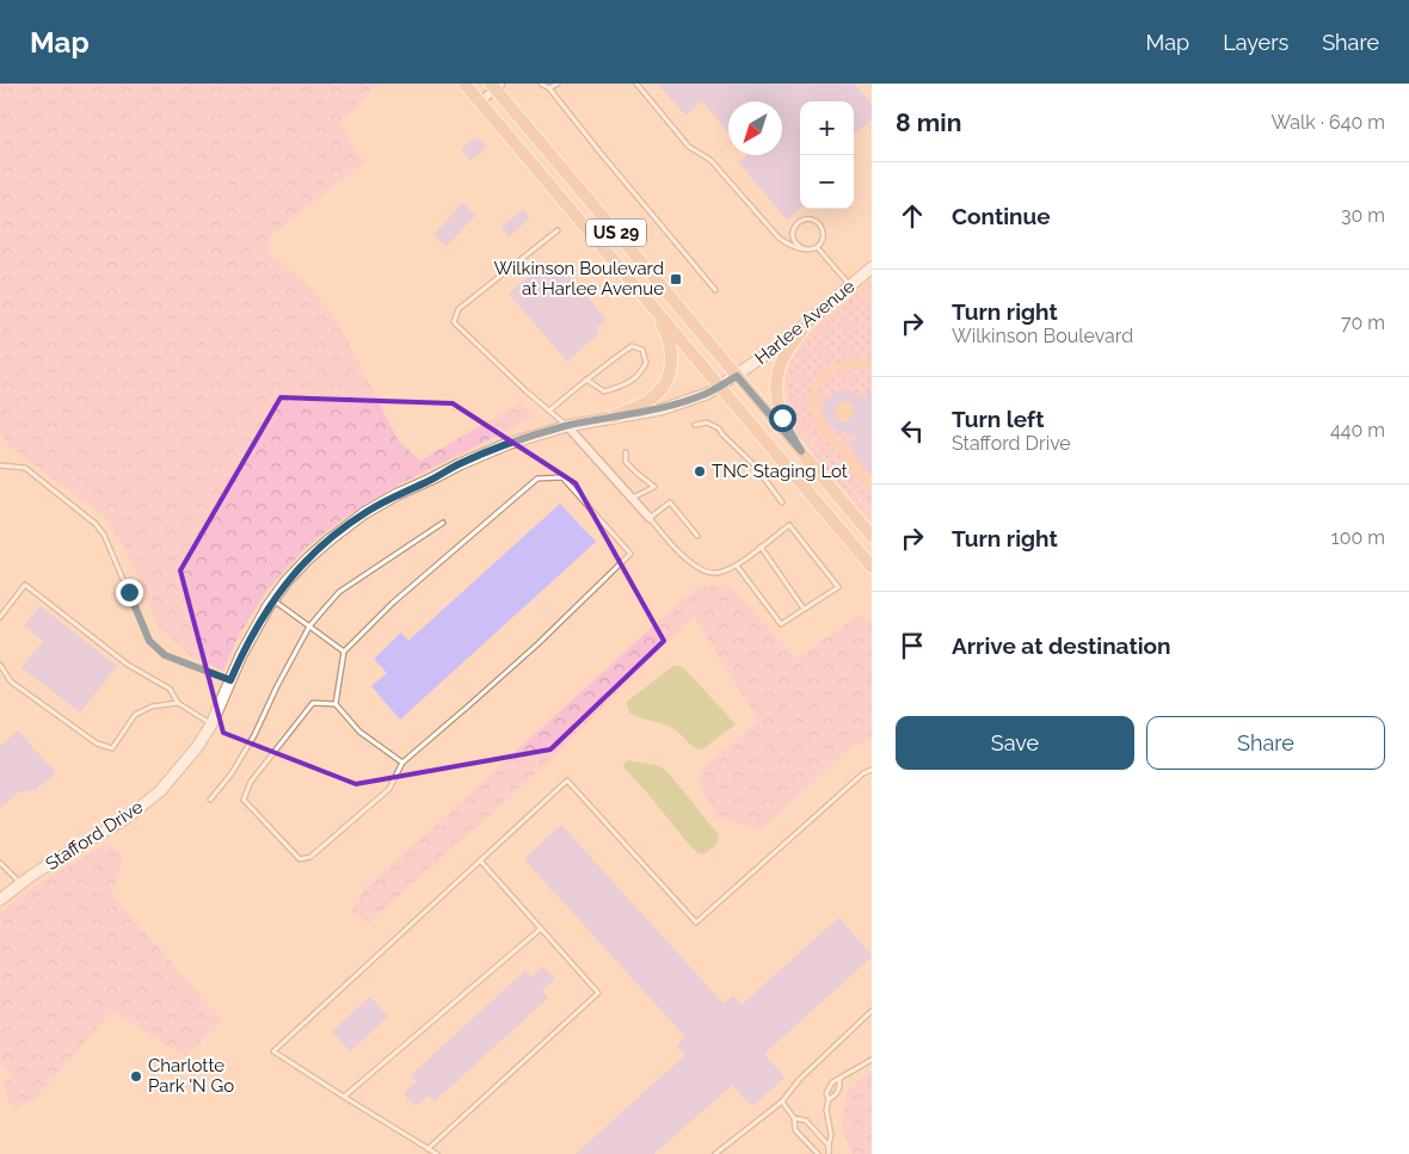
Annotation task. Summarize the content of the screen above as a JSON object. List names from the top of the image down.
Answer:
{
  "streets": {
    "main road": ["US 29"],
    "street": ["Harlee Avenue", "Stafford Drive"]
  },
  "crossings": [
    ["US 29", "Harlee Avenue"],
    ["US 29", "Stafford Drive"],
    ["Harlee Avenue", "Stafford Drive"]
  ],
  "places": {
    "transit": ["Wilkinson Boulevard at Harlee Avenue"],
    "other": ["TNC Staging Lot", "Charlotte Park 'N Go"]
  },
  "north": "bottom left",
  "page": {
    "header": "Map",
    "nav": ["Map", "Layers", "Share"],
    "heading": ["8 min", "Walk · 640 m"],
    "map_buttons": ["+", "−"],
    "list": [
      ["Continue", "30 m"],
      ["Turn right", "Wilkinson Boulevard", "70 m"],
      ["Turn left", "Stafford Drive", "440 m"],
      ["Turn right", "100 m"],
      "Arrive at destination"
    ],
    "buttons": ["Save", "Share"]
  }
}
